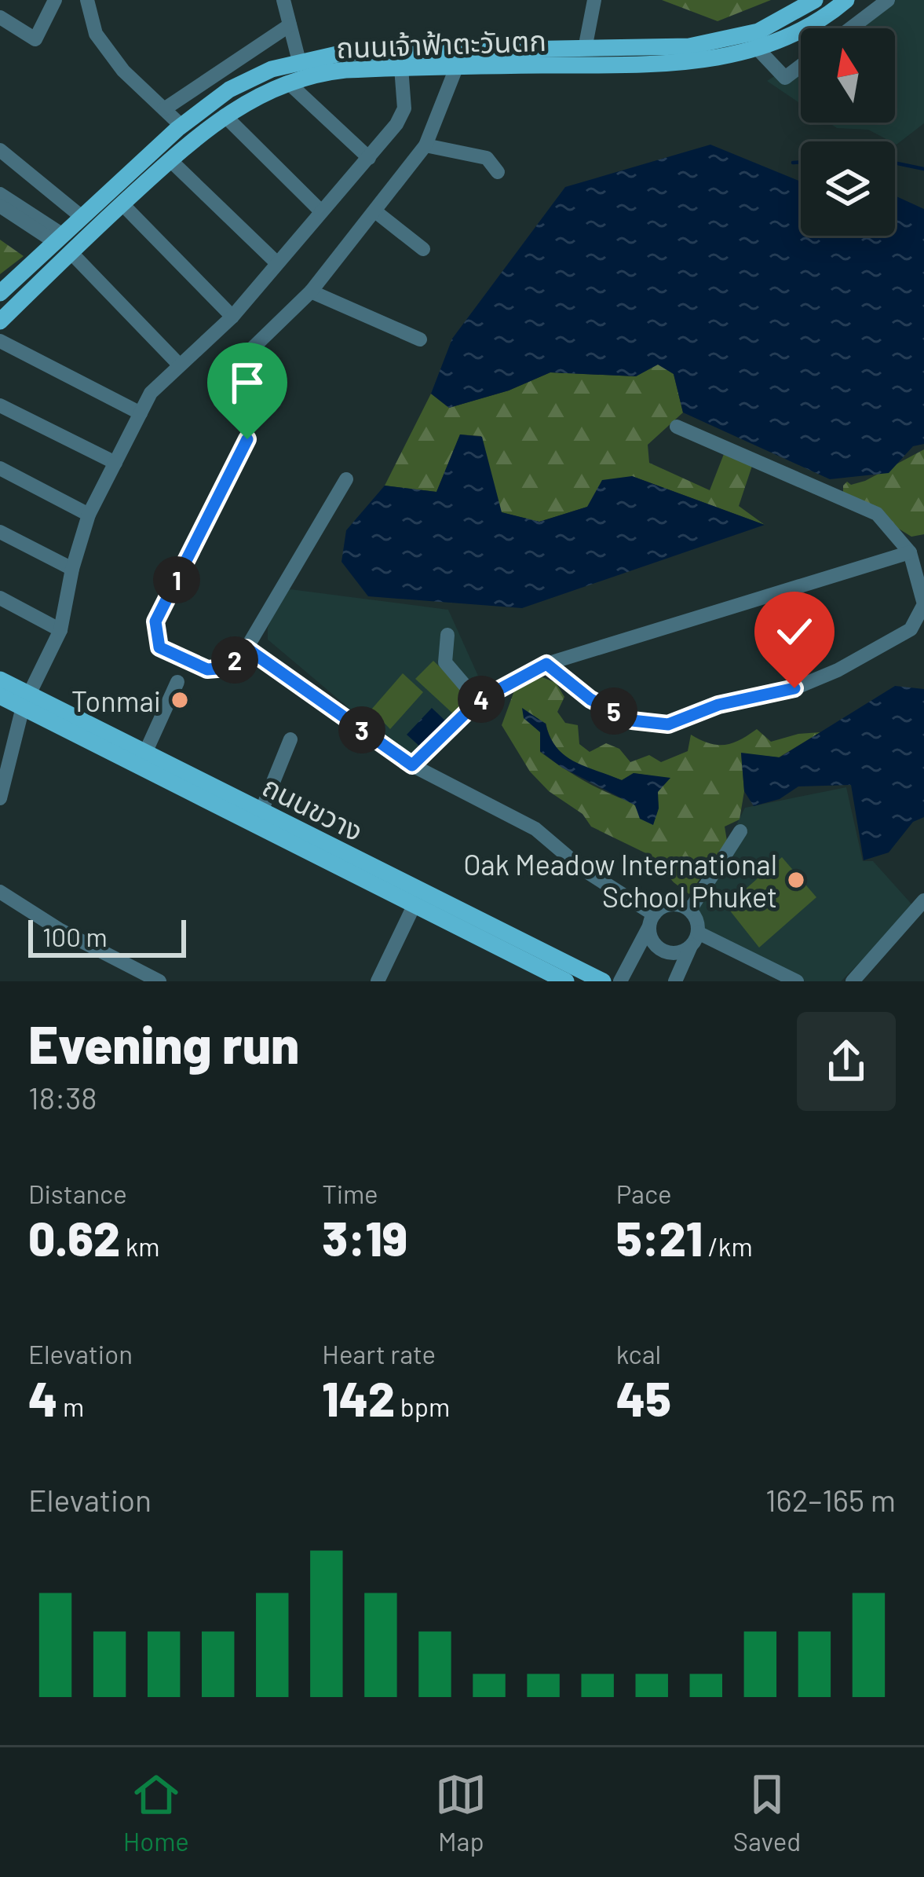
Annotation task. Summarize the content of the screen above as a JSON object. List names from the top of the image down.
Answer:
{
  "streets": {
    "main road": ["ถนนเจ้าฟ้าตะวันตก", "ถนนขวาง"]
  },
  "places": ["Tonmai", "Oak Meadow International School Phuket"],
  "scale_bar": "100 m",
  "north": "top",
  "page": {
    "pins": [
      "1",
      "2",
      "4",
      "5",
      "3"
    ],
    "scale": "100 m",
    "heading": ["Evening run", "18:38"],
    "stats": [
      ["Distance", "0.62 km"],
      ["Time", "3:19"],
      ["Pace", "5:21 /km"],
      ["Elevation", "4 m"],
      ["Heart rate", "142 bpm"],
      ["kcal", "45"]
    ],
    "chart": ["Elevation", "162–165 m"],
    "tabs": ["Home", "Map", "Saved"]
  }
}
